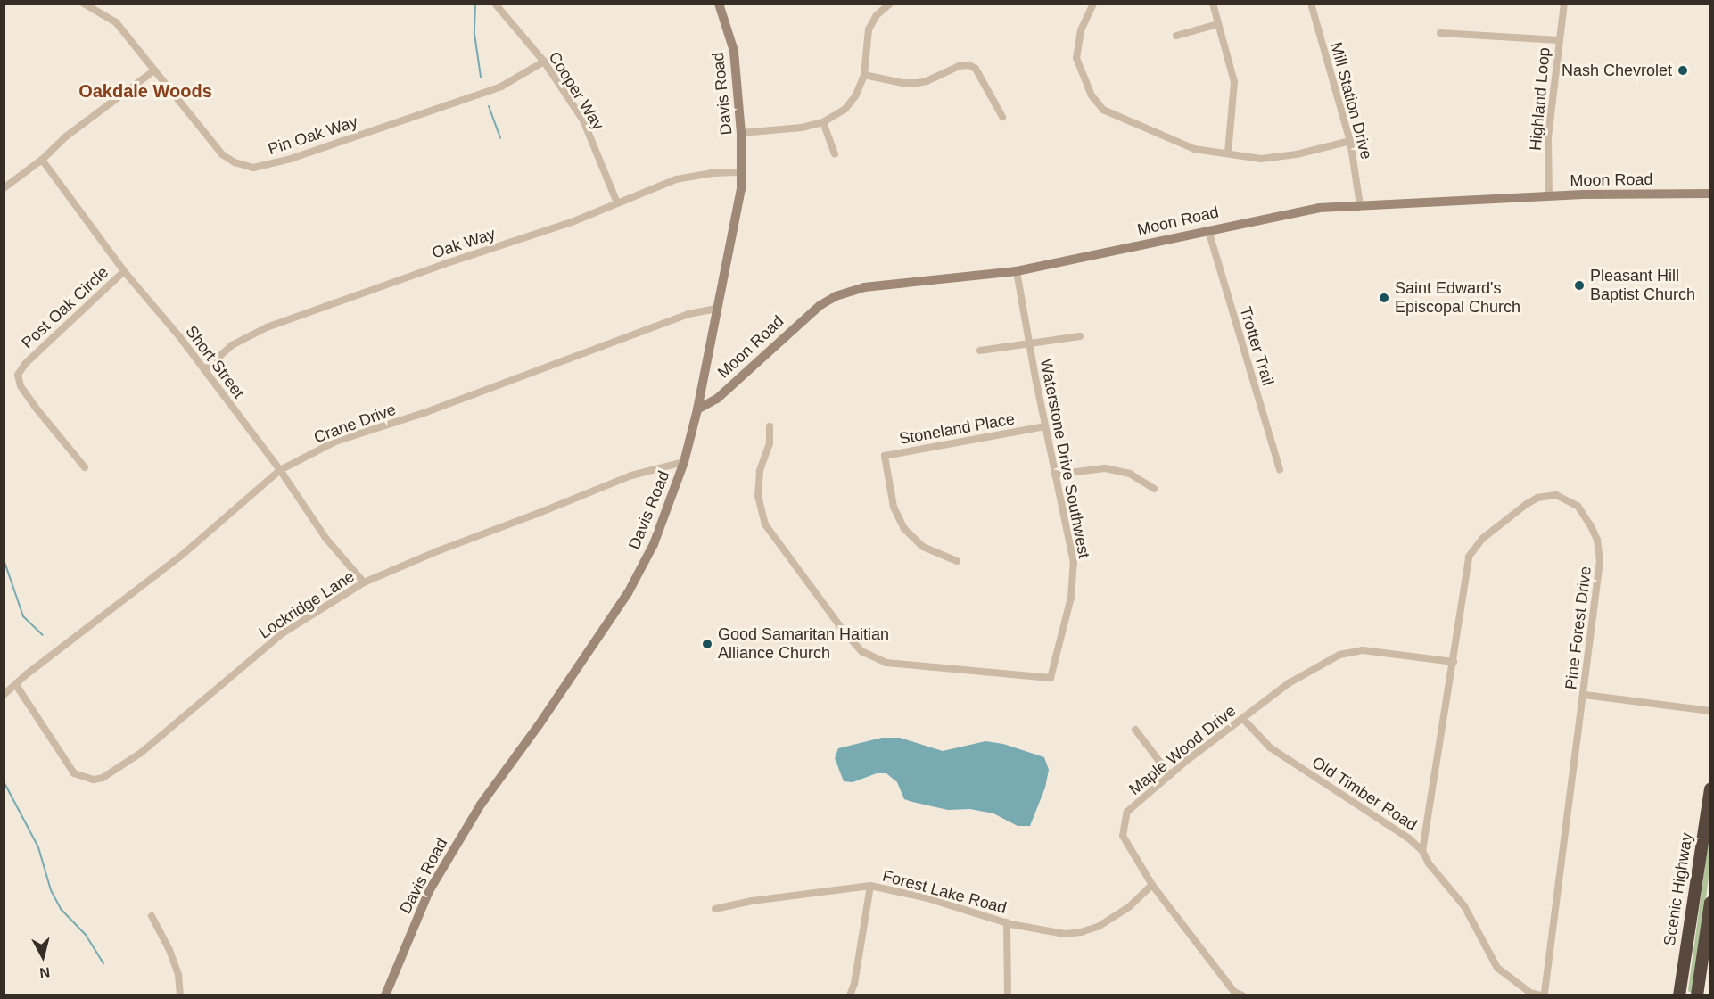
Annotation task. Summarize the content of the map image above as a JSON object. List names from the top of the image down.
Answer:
{
  "streets": {
    "highway": ["Scenic Highway"],
    "street": [
      "Cooper Way",
      "Davis Road",
      "Highland Loop",
      "Mill Station Drive",
      "Pin Oak Way",
      "Moon Road",
      "Oak Way",
      "Post Oak Circle",
      "Trotter Trail",
      "Short Street",
      "Crane Drive",
      "Stoneland Place",
      "Waterstone Drive Southwest",
      "Lockridge Lane",
      "Pine Forest Drive",
      "Maple Wood Drive",
      "Old Timber Road",
      "Forest Lake Road"
    ]
  },
  "crossings": [
    ["Cooper Way", "Pin Oak Way"],
    ["Cooper Way", "Oak Way"],
    ["Davis Road", "Moon Road"],
    ["Davis Road", "Oak Way"],
    ["Davis Road", "Crane Drive"],
    ["Davis Road", "Lockridge Lane"],
    ["Highland Loop", "Moon Road"],
    ["Mill Station Drive", "Moon Road"],
    ["Moon Road", "Trotter Trail"],
    ["Moon Road", "Waterstone Drive Southwest"],
    ["Oak Way", "Short Street"],
    ["Post Oak Circle", "Short Street"],
    ["Short Street", "Crane Drive"],
    ["Short Street", "Lockridge Lane"],
    ["Crane Drive", "Lockridge Lane"],
    ["Stoneland Place", "Waterstone Drive Southwest"],
    ["Pine Forest Drive", "Maple Wood Drive"],
    ["Pine Forest Drive", "Old Timber Road"],
    ["Maple Wood Drive", "Old Timber Road"],
    ["Maple Wood Drive", "Forest Lake Road"]
  ],
  "districts": ["Oakdale Woods"],
  "places": [
    "Nash Chevrolet",
    "Pleasant Hill Baptist Church",
    "Saint Edward's Episcopal Church",
    "Good Samaritan Haitian Alliance Church"
  ],
  "north": "bottom"
}
